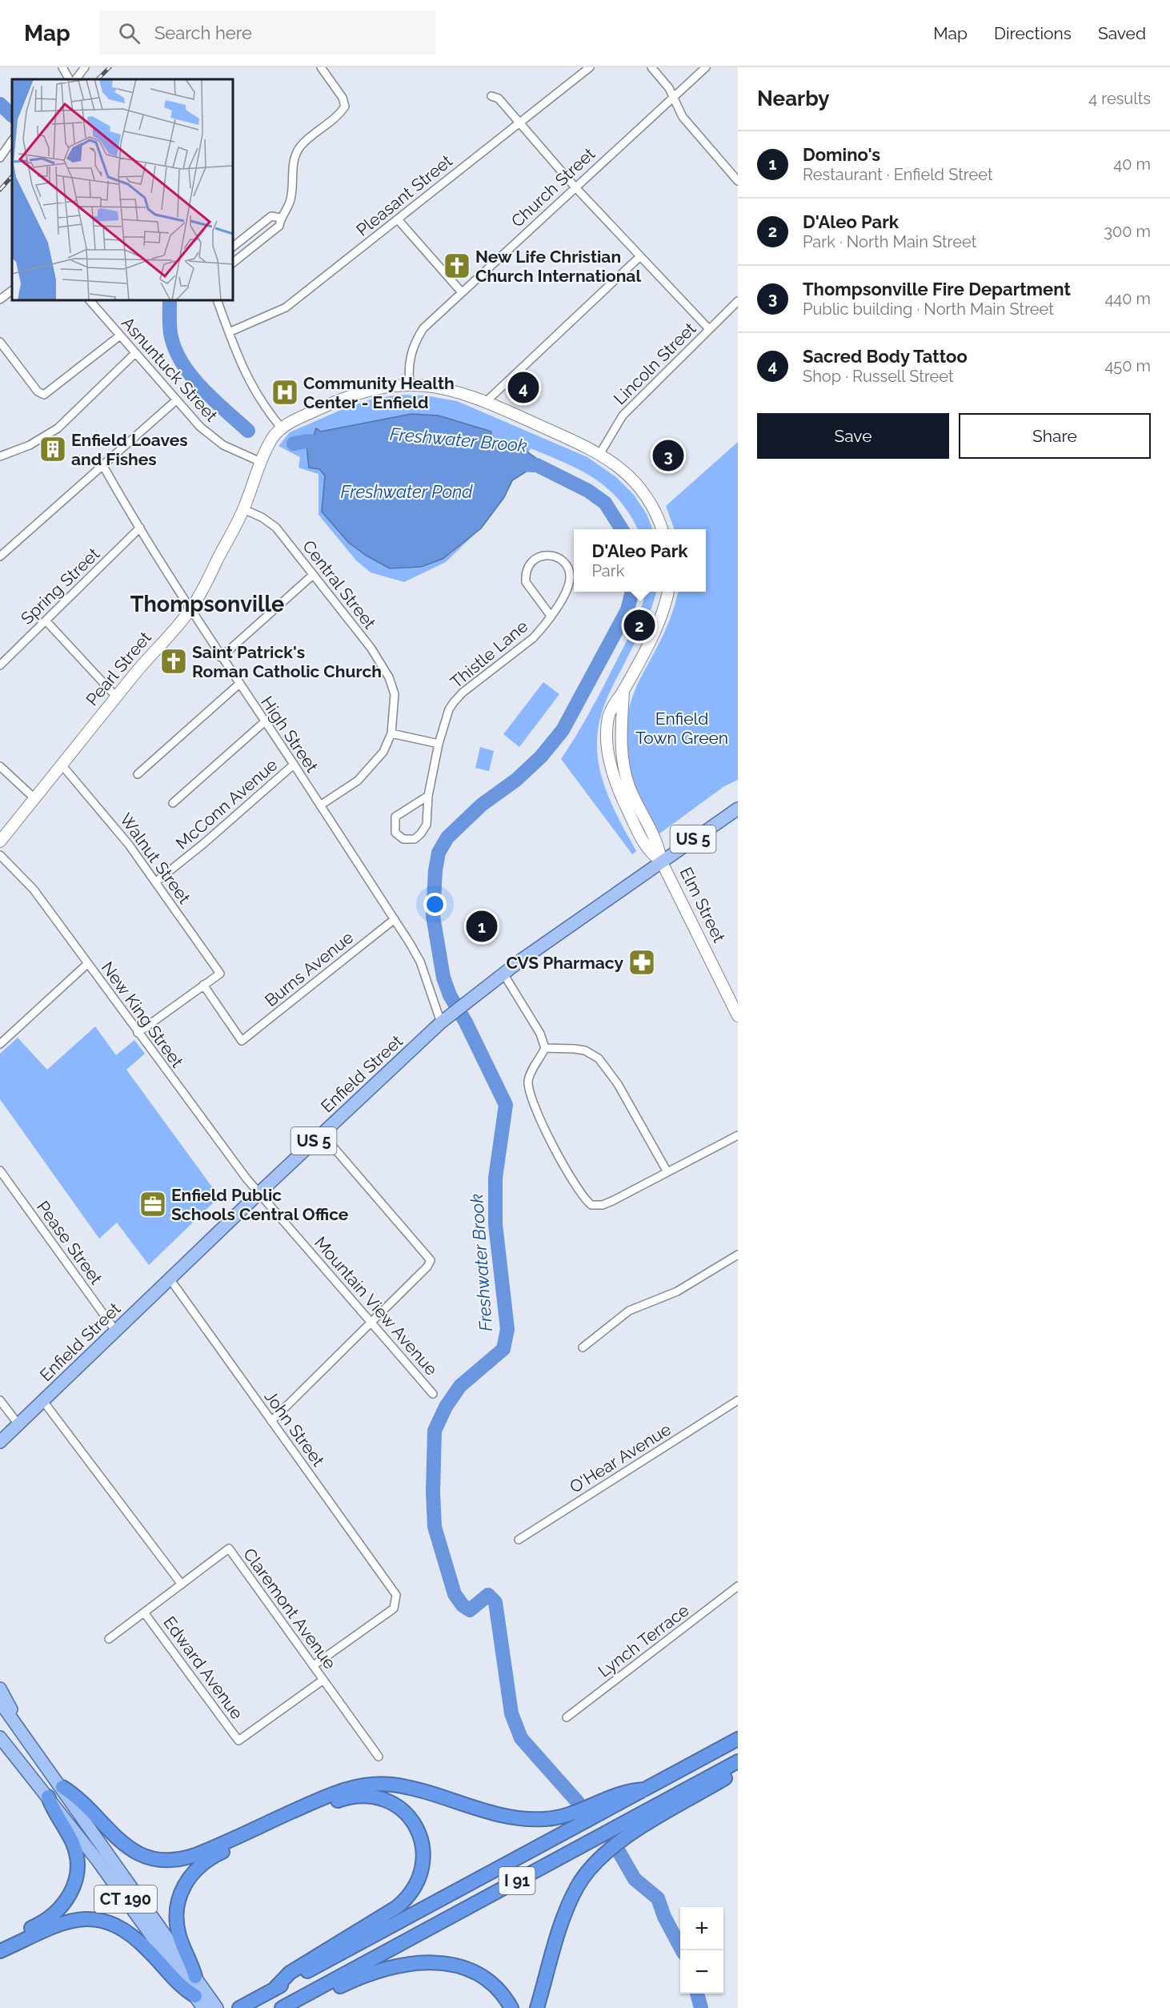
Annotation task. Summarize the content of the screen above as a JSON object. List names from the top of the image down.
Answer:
{
  "streets": {
    "highway": ["I 91"],
    "main road": ["US 5", "Enfield Street", "CT 190"],
    "street": [
      "Church Street",
      "Pleasant Street",
      "Lincoln Street",
      "Asnuntuck Street",
      "Central Street",
      "Spring Street",
      "Thistle Lane",
      "Pearl Street",
      "High Street",
      "McConn Avenue",
      "Walnut Street",
      "Elm Street",
      "Burns Avenue",
      "New King Street",
      "Pease Street",
      "Mountain View Avenue",
      "John Street",
      "O'Hear Avenue",
      "Claremont Avenue",
      "Lynch Terrace",
      "Edward Avenue"
    ]
  },
  "crossings": [
    ["Asnuntuck Street", "Pearl Street"],
    ["Central Street", "Pearl Street"],
    ["Central Street", "High Street"],
    ["Spring Street", "High Street"],
    ["Pearl Street", "High Street"],
    ["Pearl Street", "Walnut Street"],
    ["High Street", "McConn Avenue"],
    ["High Street", "Burns Avenue"],
    ["High Street", "Enfield Street"],
    ["McConn Avenue", "Walnut Street"],
    ["Walnut Street", "Burns Avenue"],
    ["Elm Street", "Enfield Street"],
    ["New King Street", "Enfield Street"],
    ["New King Street", "Mountain View Avenue"],
    ["Enfield Street", "Pease Street"],
    ["Enfield Street", "Mountain View Avenue"],
    ["Enfield Street", "John Street"],
    ["John Street", "Claremont Avenue"],
    ["Claremont Avenue", "Edward Avenue"]
  ],
  "districts": ["Thompsonville"],
  "water": ["Freshwater Brook", "Freshwater Pond"],
  "parks": ["Enfield Town Green"],
  "places": {
    "church": ["New Life Christian Church International", "Saint Patrick's Roman Catholic Church"],
    "hospital": ["Community Health Center - Enfield"],
    "building": ["Enfield Loaves and Fishes"],
    "pharmacy": ["CVS Pharmacy"],
    "office": ["Enfield Public Schools Central Office"]
  },
  "page": {
    "header": "Map",
    "search": "Search here",
    "nav": ["Map", "Directions", "Saved"],
    "heading": ["Nearby", "4 results"],
    "list": [
      {
        "mark": "1",
        "name": "Domino's",
        "note": "Restaurant · Enfield Street",
        "value": "40 m"
      },
      {
        "mark": "2",
        "name": "D'Aleo Park",
        "note": "Park · North Main Street",
        "value": "300 m"
      },
      {
        "mark": "3",
        "name": "Thompsonville Fire Department",
        "note": "Public building · North Main Street",
        "value": "440 m"
      },
      {
        "mark": "4",
        "name": "Sacred Body Tattoo",
        "note": "Shop · Russell Street",
        "value": "450 m"
      }
    ],
    "pins": [
      "4",
      "3",
      "2",
      "1"
    ],
    "buttons": ["Save", "Share"],
    "popup": ["D'Aleo Park", "Park"],
    "map_buttons": ["+", "−"]
  }
}
